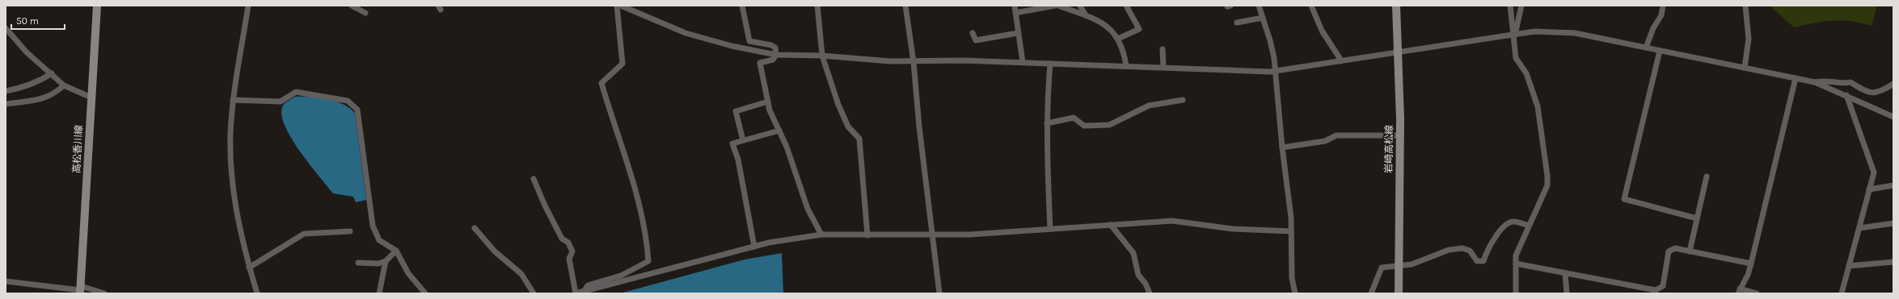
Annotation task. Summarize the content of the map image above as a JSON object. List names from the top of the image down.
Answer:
{
  "streets": {
    "main road": ["高松香川線", "岩崎高松線"]
  },
  "scale_bar": "50 m"
}
